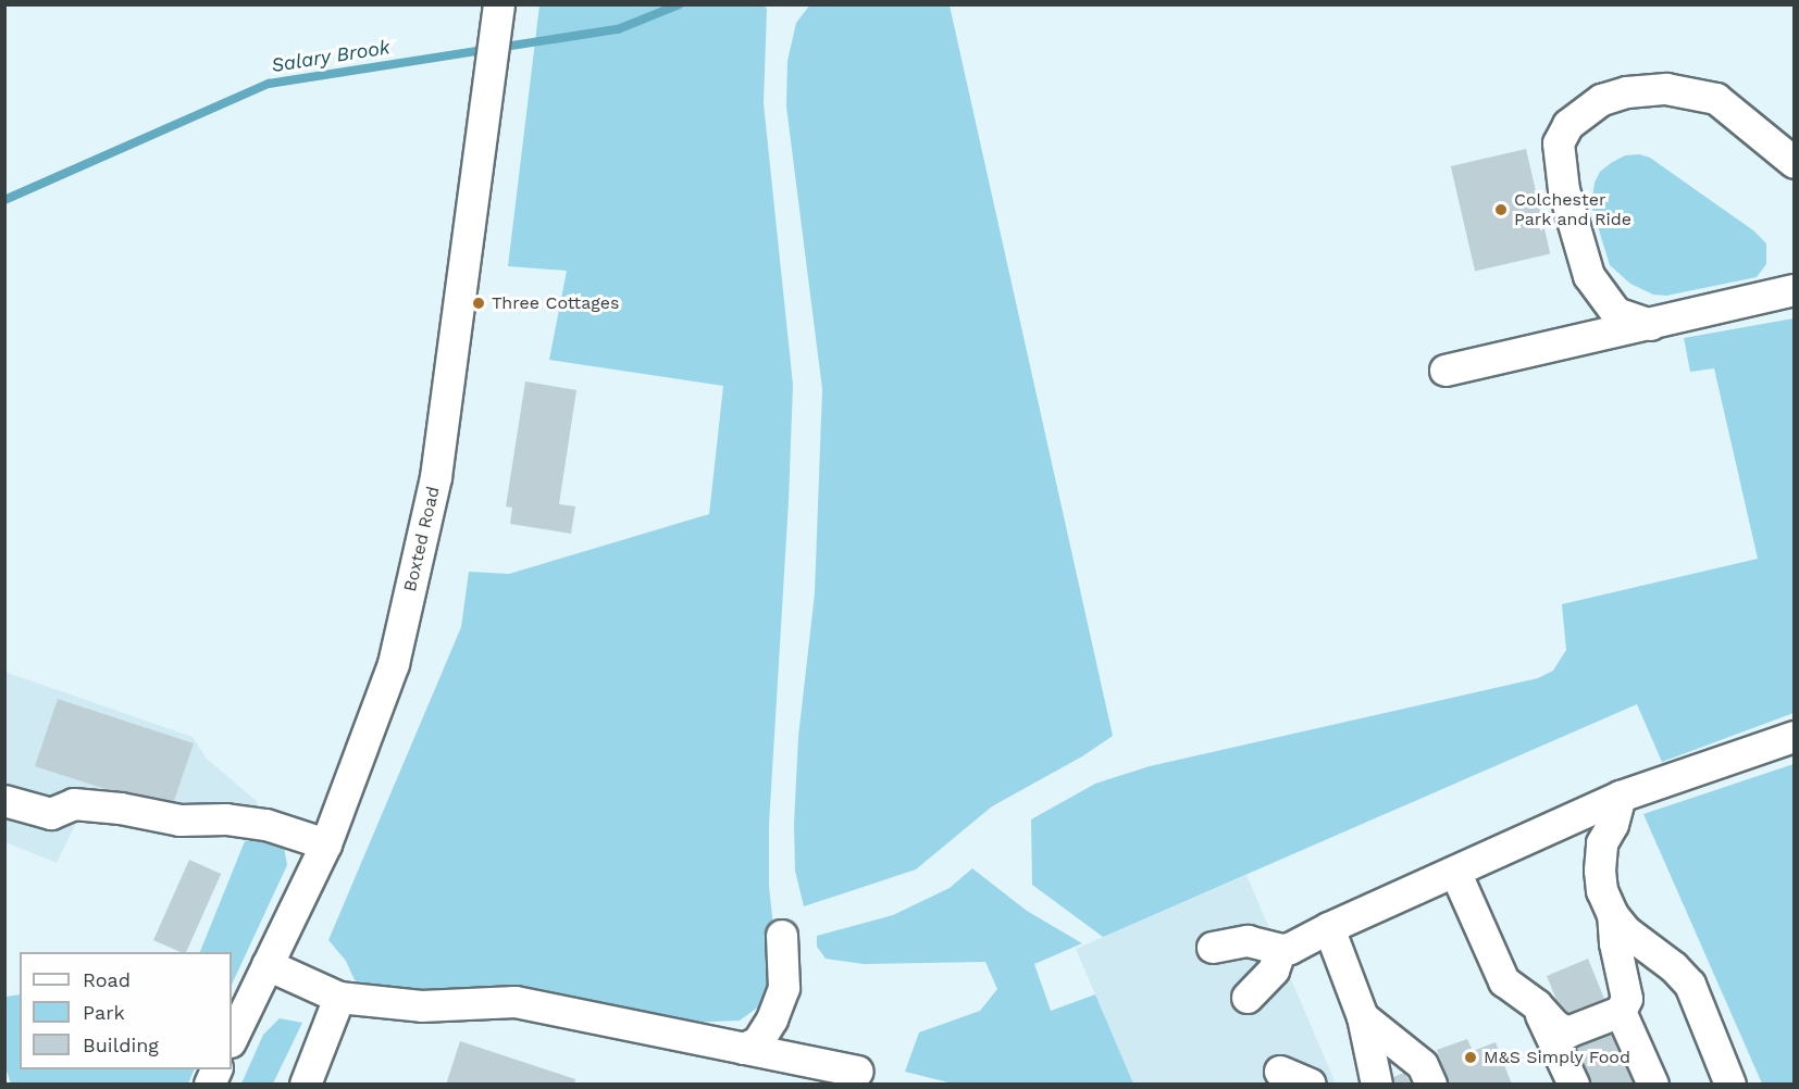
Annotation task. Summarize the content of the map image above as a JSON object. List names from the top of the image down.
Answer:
{
  "streets": {
    "street": ["Boxted Road"]
  },
  "water": ["Salary Brook"],
  "places": ["Colchester Park and Ride", "Three Cottages", "M&S Simply Food"],
  "legend": ["Road", "Park", "Building"]
}
